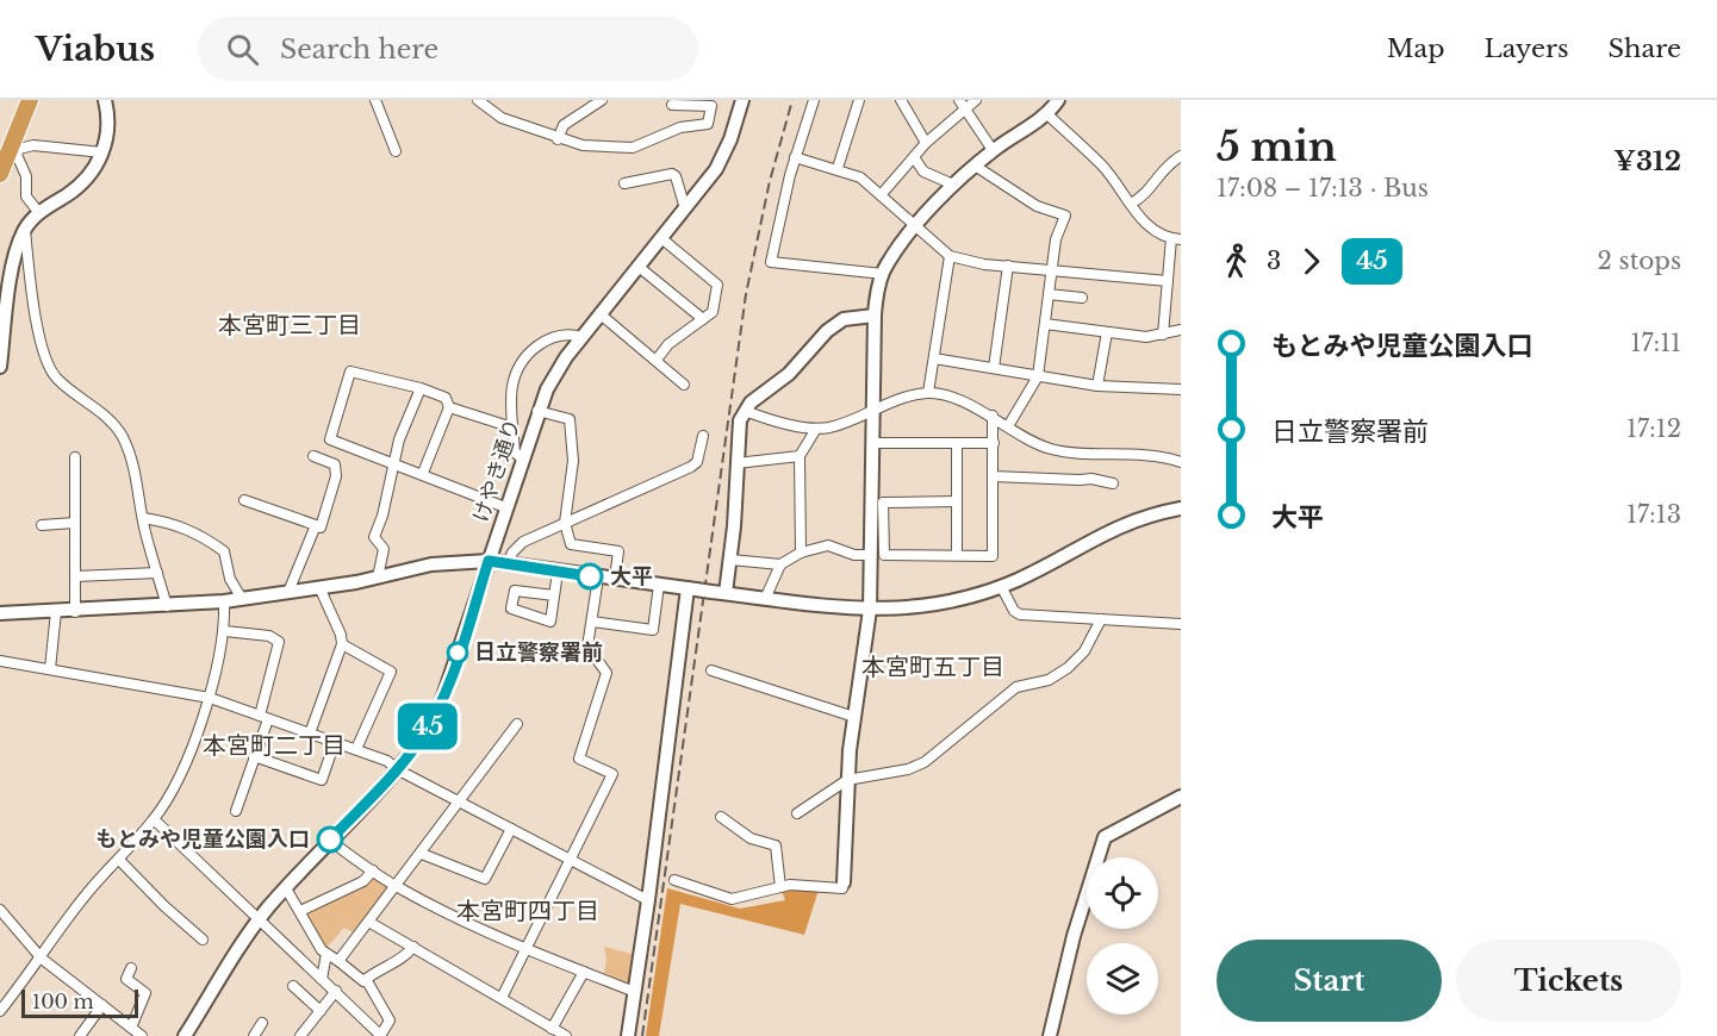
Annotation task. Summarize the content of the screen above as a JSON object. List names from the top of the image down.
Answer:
{
  "streets": {
    "street": ["けやき通り"]
  },
  "districts": [
    "本宮町三丁目",
    "本宮町五丁目",
    "本宮町二丁目",
    "本宮町四丁目"
  ],
  "places": ["大平", "日立警察署前", "もとみや児童公園入口"],
  "lines": ["bus line 45"],
  "scale_bar": "100 m",
  "page": {
    "header": "Viabus",
    "search": "Search here",
    "nav": ["Map", "Layers", "Share"],
    "on_map": "45",
    "heading": ["5 min", "17:08 – 17:13 · Bus", "¥312"],
    "legs": ["3", "45", "2 stops"],
    "list": [
      {
        "name": "もとみや児童公園入口",
        "value": "17:11"
      },
      {
        "name": "日立警察署前",
        "value": "17:12"
      },
      {
        "name": "大平",
        "value": "17:13"
      }
    ],
    "buttons": ["Start", "Tickets"],
    "scale": "100 m"
  }
}
